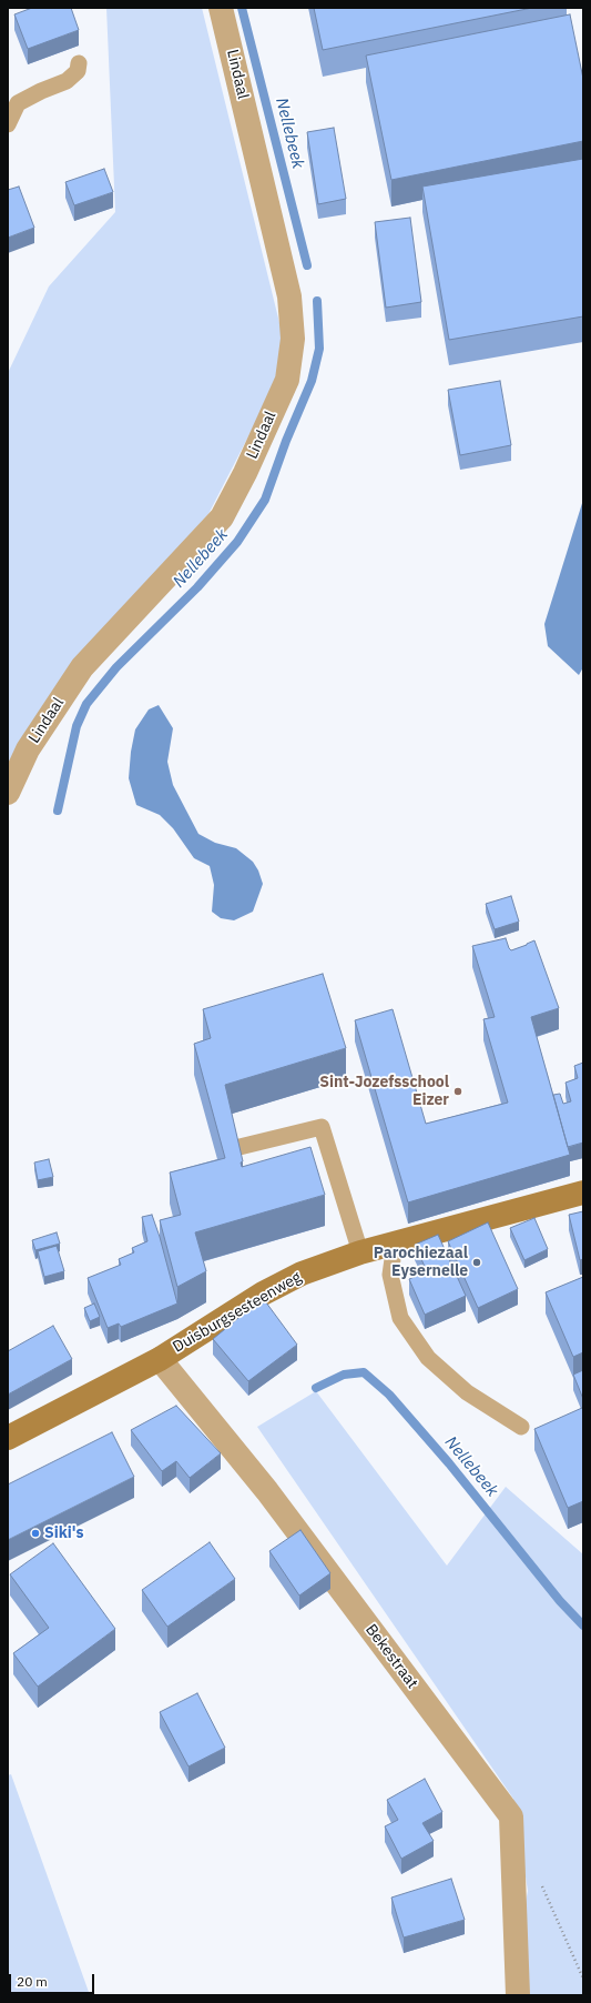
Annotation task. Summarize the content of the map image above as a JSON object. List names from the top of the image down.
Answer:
{
  "streets": {
    "street": ["Lindaal", "Duisburgsesteenweg", "Bekestraat"]
  },
  "crossings": [
    ["Duisburgsesteenweg", "Bekestraat"]
  ],
  "water": ["Nellebeek"],
  "places": ["Sint-Jozefsschool Eizer", "Parochiezaal Eysernelle", "Siki's"],
  "scale_bar": "20 m"
}
